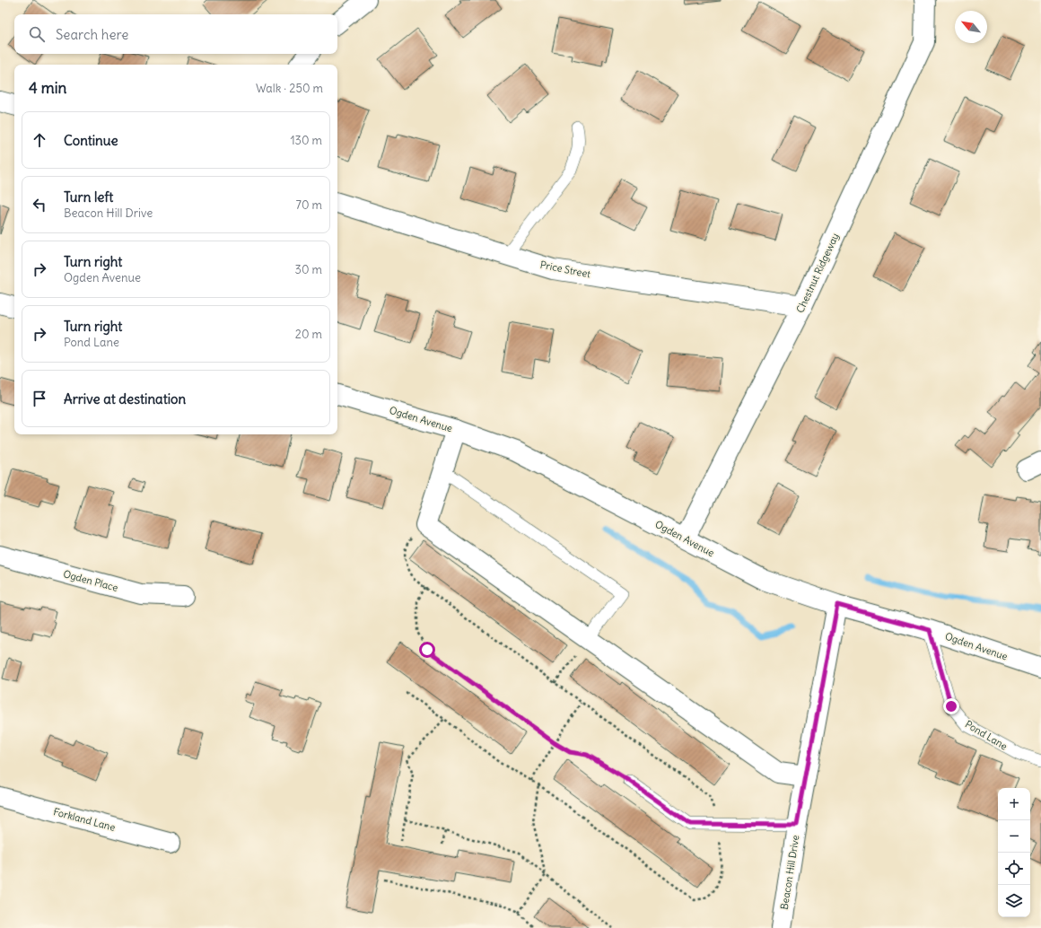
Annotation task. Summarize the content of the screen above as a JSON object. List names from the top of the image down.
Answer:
{
  "streets": {
    "street": [
      "Price Street",
      "Chestnut Ridgeway",
      "Ogden Avenue",
      "Ogden Place",
      "Forkland Lane",
      "Beacon Hill Drive"
    ],
    "lane": ["Pond Lane"]
  },
  "crossings": [
    ["Price Street", "Chestnut Ridgeway"],
    ["Chestnut Ridgeway", "Ogden Avenue"],
    ["Ogden Avenue", "Pond Lane"],
    ["Ogden Avenue", "Beacon Hill Drive"]
  ],
  "north": "top left",
  "page": {
    "search": "Search here",
    "heading": ["4 min", "Walk · 250 m"],
    "list": [
      ["Continue", "130 m"],
      ["Turn left", "Beacon Hill Drive", "70 m"],
      ["Turn right", "Ogden Avenue", "30 m"],
      ["Turn right", "Pond Lane", "20 m"],
      "Arrive at destination"
    ],
    "map_buttons": ["+", "−"]
  }
}
